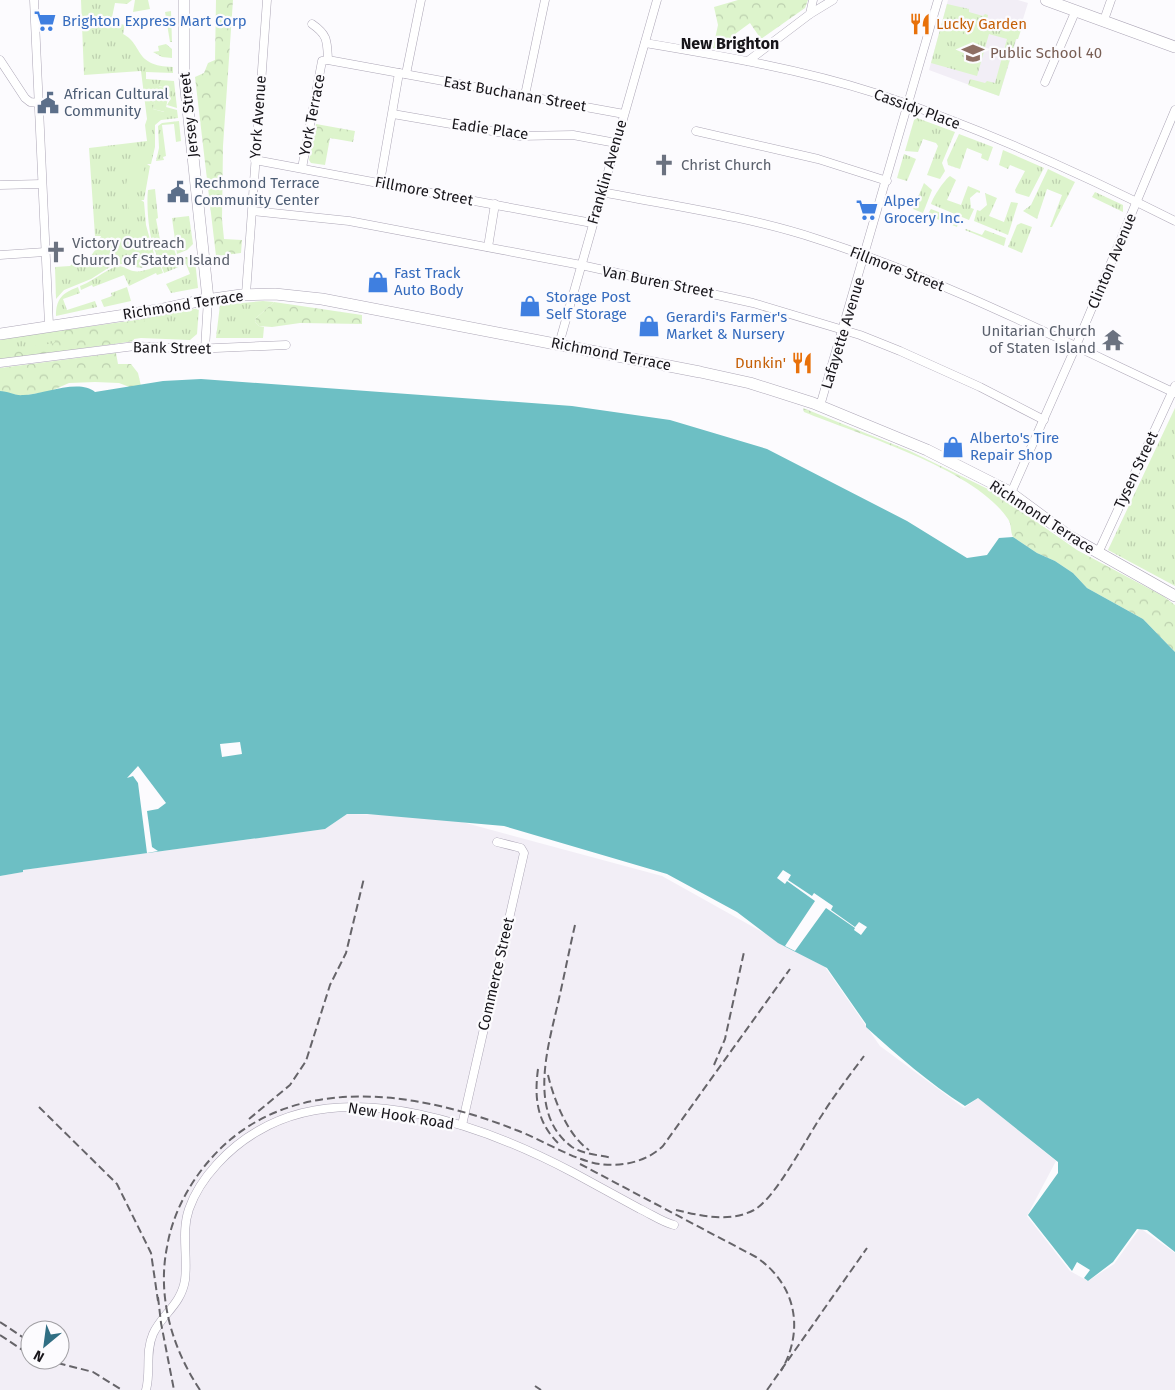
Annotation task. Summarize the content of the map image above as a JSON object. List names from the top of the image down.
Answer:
{
  "streets": {
    "main road": ["Jersey Street", "Richmond Terrace"],
    "street": [
      "East Buchanan Street",
      "Cassidy Place",
      "York Terrace",
      "York Avenue",
      "Eadie Place",
      "Franklin Avenue",
      "Fillmore Street",
      "Clinton Avenue",
      "Van Buren Street",
      "Lafayette Avenue",
      "Bank Street",
      "Tysen Street",
      "Commerce Street",
      "New Hook Road"
    ]
  },
  "crossings": [
    ["East Buchanan Street", "York Terrace"],
    ["East Buchanan Street", "Franklin Avenue"],
    ["Cassidy Place", "Franklin Avenue"],
    ["Cassidy Place", "Clinton Avenue"],
    ["Cassidy Place", "Lafayette Avenue"],
    ["Jersey Street", "Richmond Terrace"],
    ["Jersey Street", "Bank Street"],
    ["York Terrace", "Fillmore Street"],
    ["York Avenue", "Fillmore Street"],
    ["York Avenue", "Van Buren Street"],
    ["York Avenue", "Richmond Terrace"],
    ["Eadie Place", "Franklin Avenue"],
    ["Franklin Avenue", "Fillmore Street"],
    ["Franklin Avenue", "Van Buren Street"],
    ["Franklin Avenue", "Richmond Terrace"],
    ["Fillmore Street", "Clinton Avenue"],
    ["Fillmore Street", "Lafayette Avenue"],
    ["Fillmore Street", "Tysen Street"],
    ["Clinton Avenue", "Van Buren Street"],
    ["Clinton Avenue", "Richmond Terrace"],
    ["Van Buren Street", "Lafayette Avenue"],
    ["Richmond Terrace", "Lafayette Avenue"],
    ["Richmond Terrace", "Tysen Street"],
    ["Commerce Street", "New Hook Road"]
  ],
  "districts": ["New Brighton"],
  "places": {
    "supermarket": ["Brighton Express Mart Corp", "Alper Grocery Inc."],
    "restaurant": ["Lucky Garden", "Dunkin'"],
    "school or university": ["Public School 40"],
    "public building": ["African Cultural Community", "Rechmond Terrace Community Center"],
    "church": ["Christ Church", "Victory Outreach Church of Staten Island"],
    "shop": [
      "Fast Track Auto Body",
      "Storage Post Self Storage",
      "Gerardi's Farmer's Market & Nursery",
      "Alberto's Tire Repair Shop"
    ],
    "temple": ["Unitarian Church of Staten Island"]
  },
  "north": "bottom left"
}
